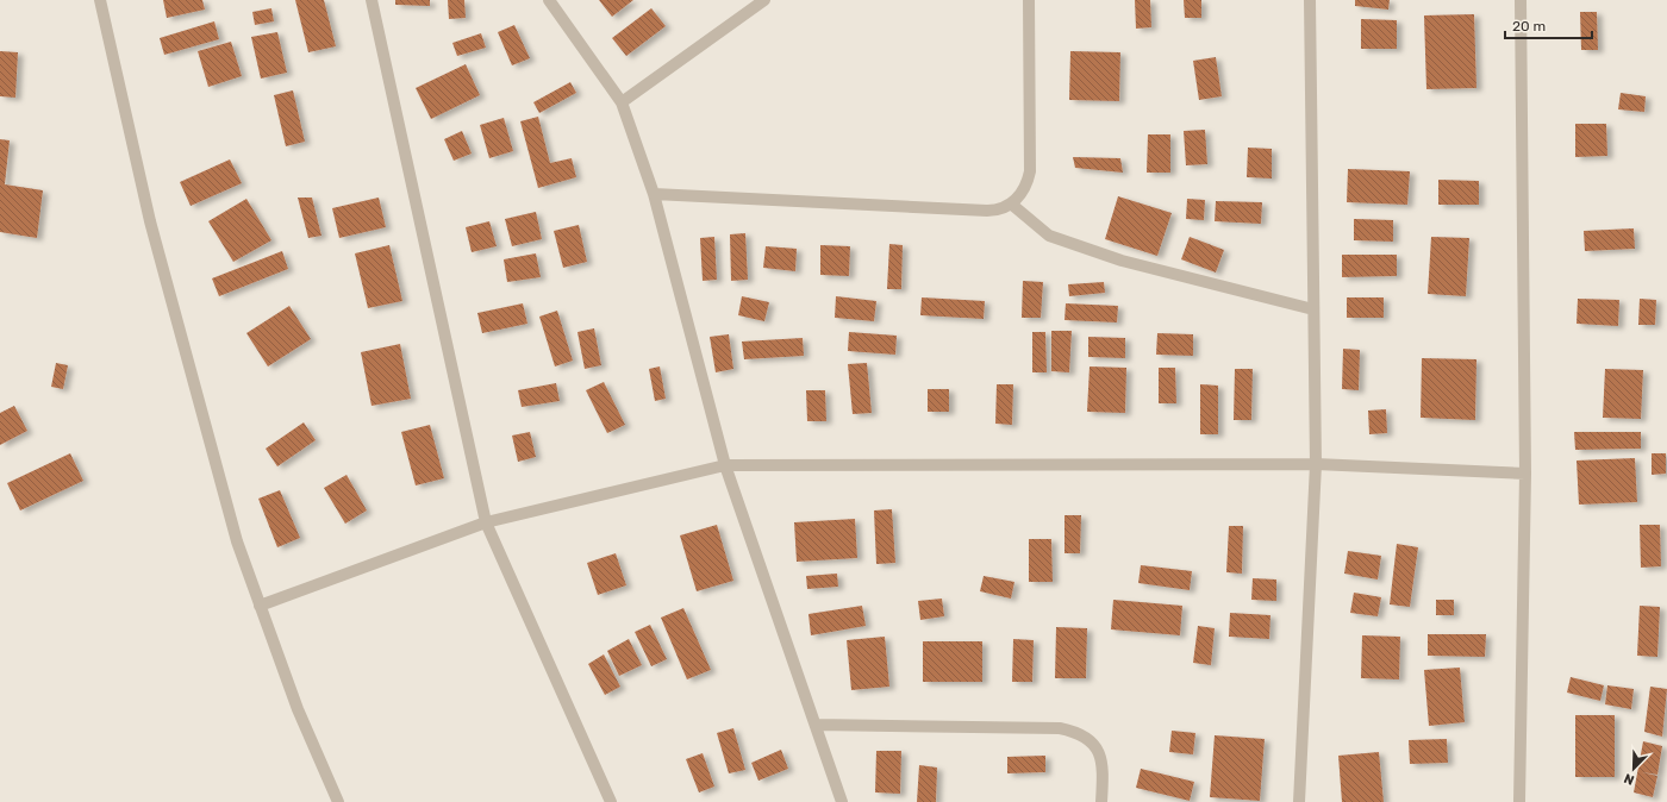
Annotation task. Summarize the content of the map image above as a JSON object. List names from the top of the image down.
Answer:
{
  "scale_bar": "20 m",
  "north": "bottom left"
}
